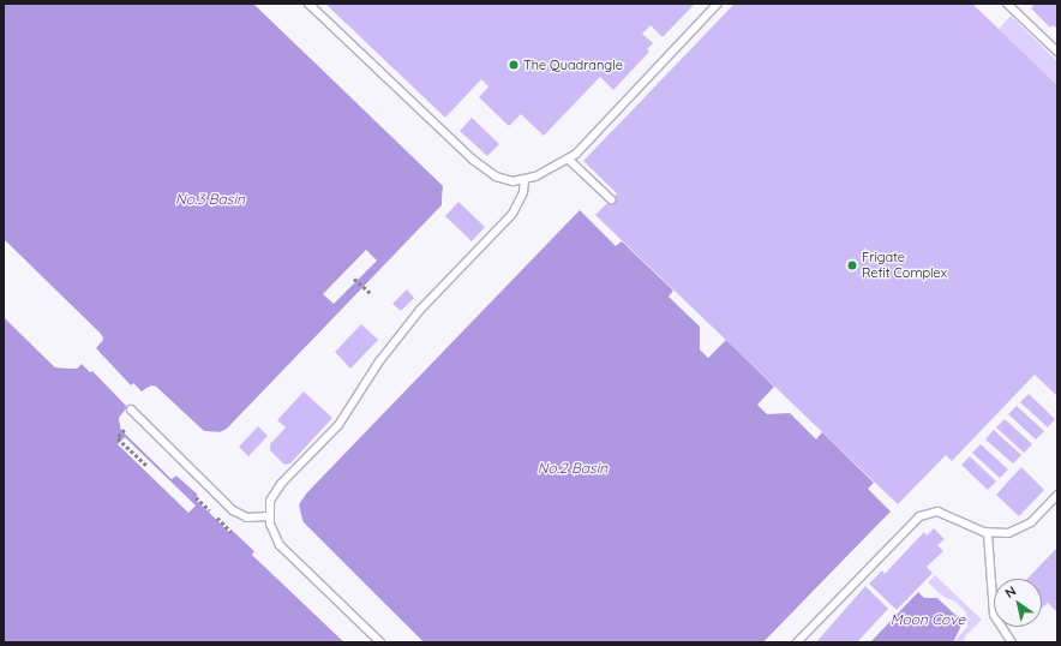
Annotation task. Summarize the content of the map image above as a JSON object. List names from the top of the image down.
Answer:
{
  "water": ["No.3 Basin", "No.2 Basin", "Moon Cove"],
  "places": ["The Quadrangle", "Frigate Refit Complex"],
  "north": "top left"
}
